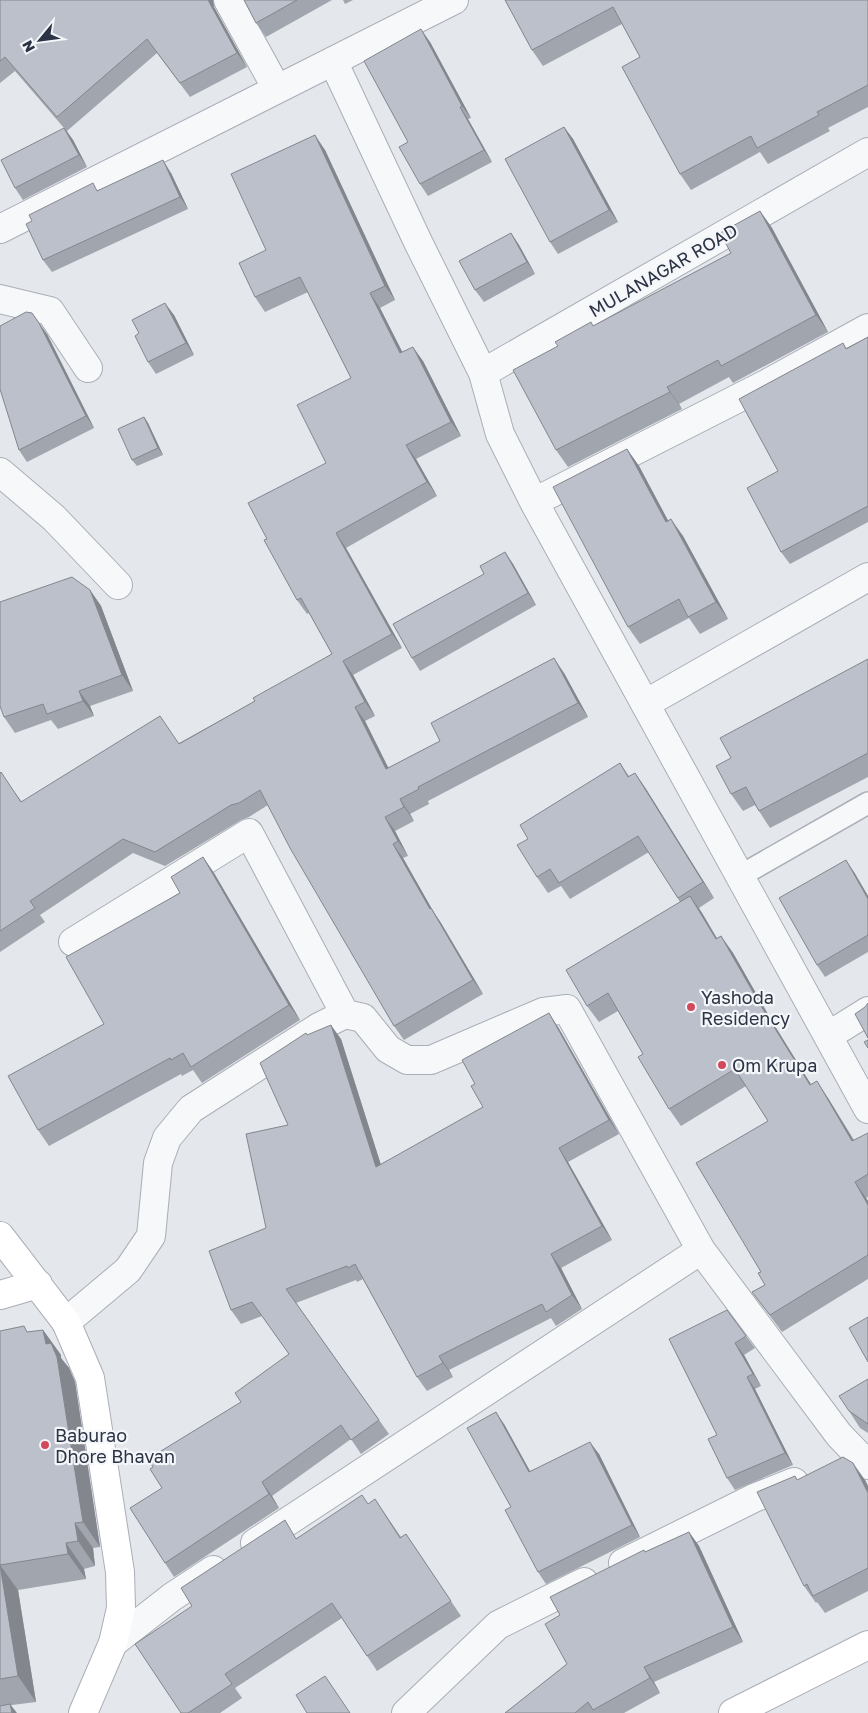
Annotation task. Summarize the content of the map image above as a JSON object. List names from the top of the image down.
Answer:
{
  "streets": {
    "street": ["MULANAGAR ROAD"]
  },
  "places": ["Yashoda Residency", "Om Krupa", "Baburao Dhore Bhavan"],
  "north": "bottom left"
}
